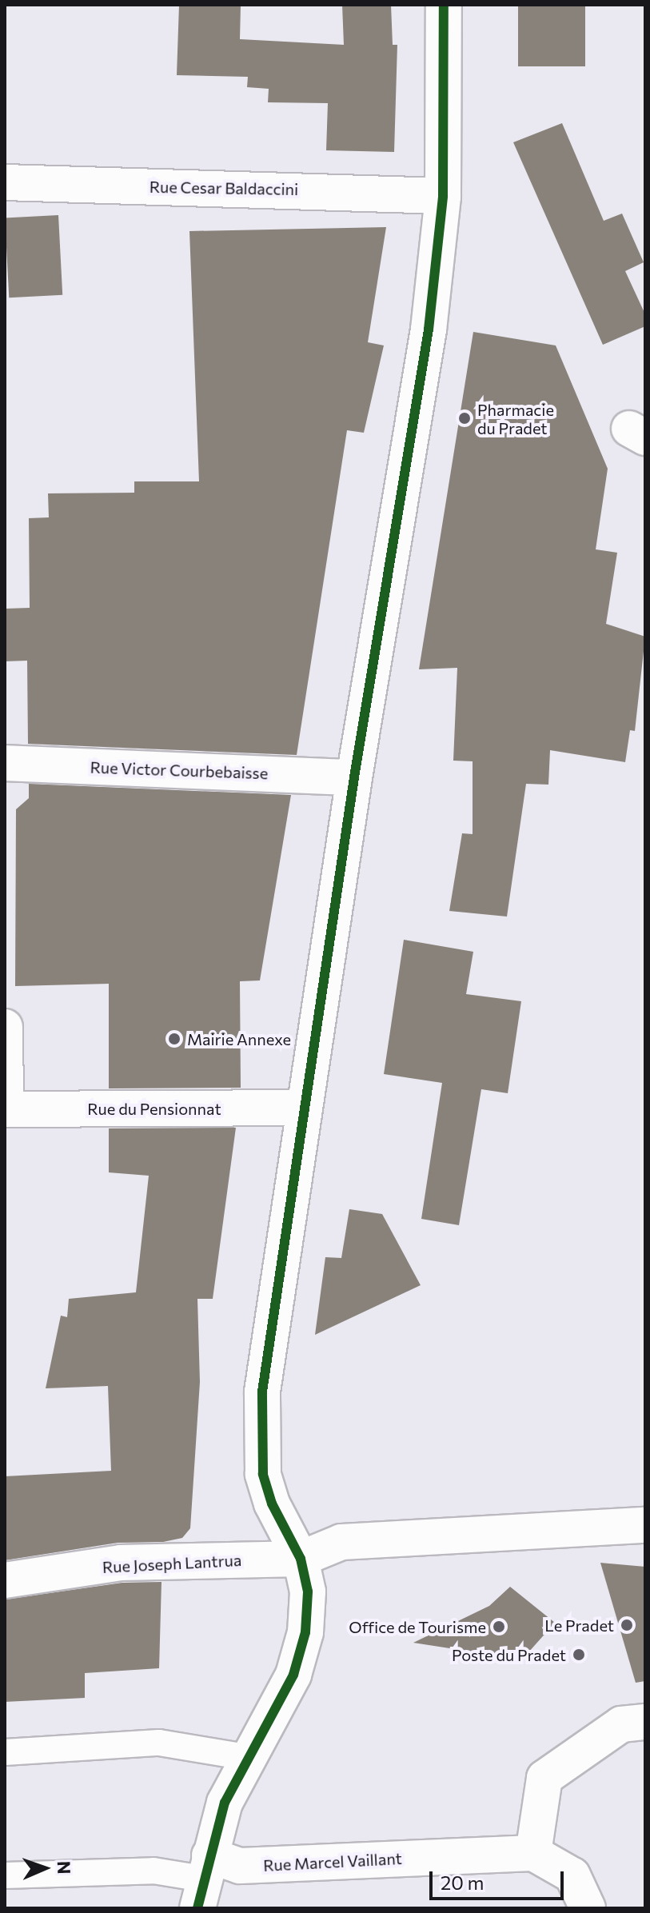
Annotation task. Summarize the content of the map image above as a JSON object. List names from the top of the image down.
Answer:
{
  "streets": {
    "street": [
      "Rue Cesar Baldaccini",
      "Rue Victor Courbebaisse",
      "Rue du Pensionnat",
      "Rue Joseph Lantrua",
      "Rue Marcel Vaillant"
    ]
  },
  "places": [
    "Pharmacie du Pradet",
    "Mairie Annexe",
    "Le Pradet",
    "Office de Tourisme",
    "Poste du Pradet"
  ],
  "scale_bar": "20 m",
  "north": "right"
}
